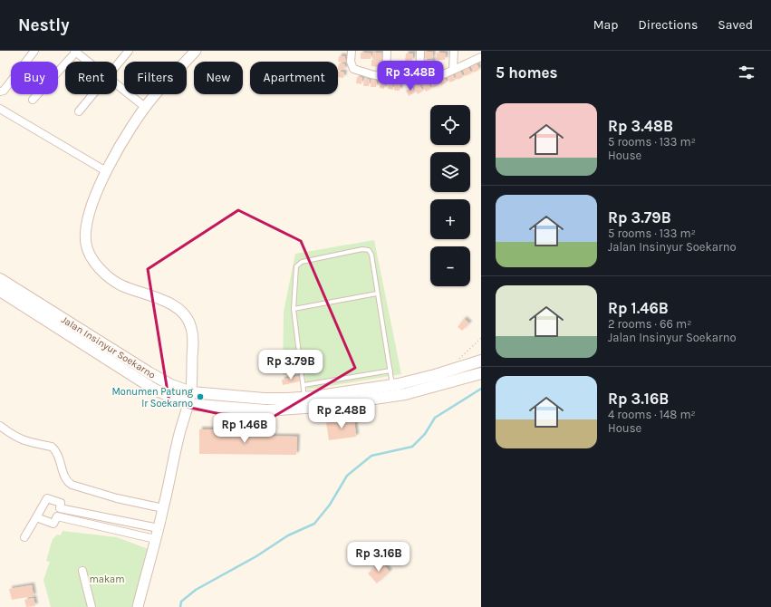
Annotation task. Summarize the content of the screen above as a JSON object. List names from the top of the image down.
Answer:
{
  "streets": {
    "main road": ["Jalan Insinyur Soekarno"]
  },
  "parks": ["makam"],
  "places": ["Monumen Patung Ir Soekarno"],
  "page": {
    "header": "Nestly",
    "nav": ["Map", "Directions", "Saved"],
    "heading": "5 homes",
    "price": [
      "Rp 3.48B",
      "Rp 3.79B",
      "Rp 2.48B",
      "Rp 1.46B",
      "Rp 3.16B"
    ],
    "chip": [
      "Buy",
      "Rent",
      "Filters",
      "New",
      "Apartment"
    ],
    "list": [
      {
        "name": "Rp 3.48B",
        "note": "5 rooms · 133 m² · House"
      },
      {
        "name": "Rp 3.79B",
        "note": "5 rooms · 133 m² · Jalan Insinyur Soekarno"
      },
      {
        "name": "Rp 1.46B",
        "note": "2 rooms · 66 m² · Jalan Insinyur Soekarno"
      },
      {
        "name": "Rp 3.16B",
        "note": "4 rooms · 148 m² · House"
      }
    ],
    "map_buttons": ["+", "−"]
  }
}
